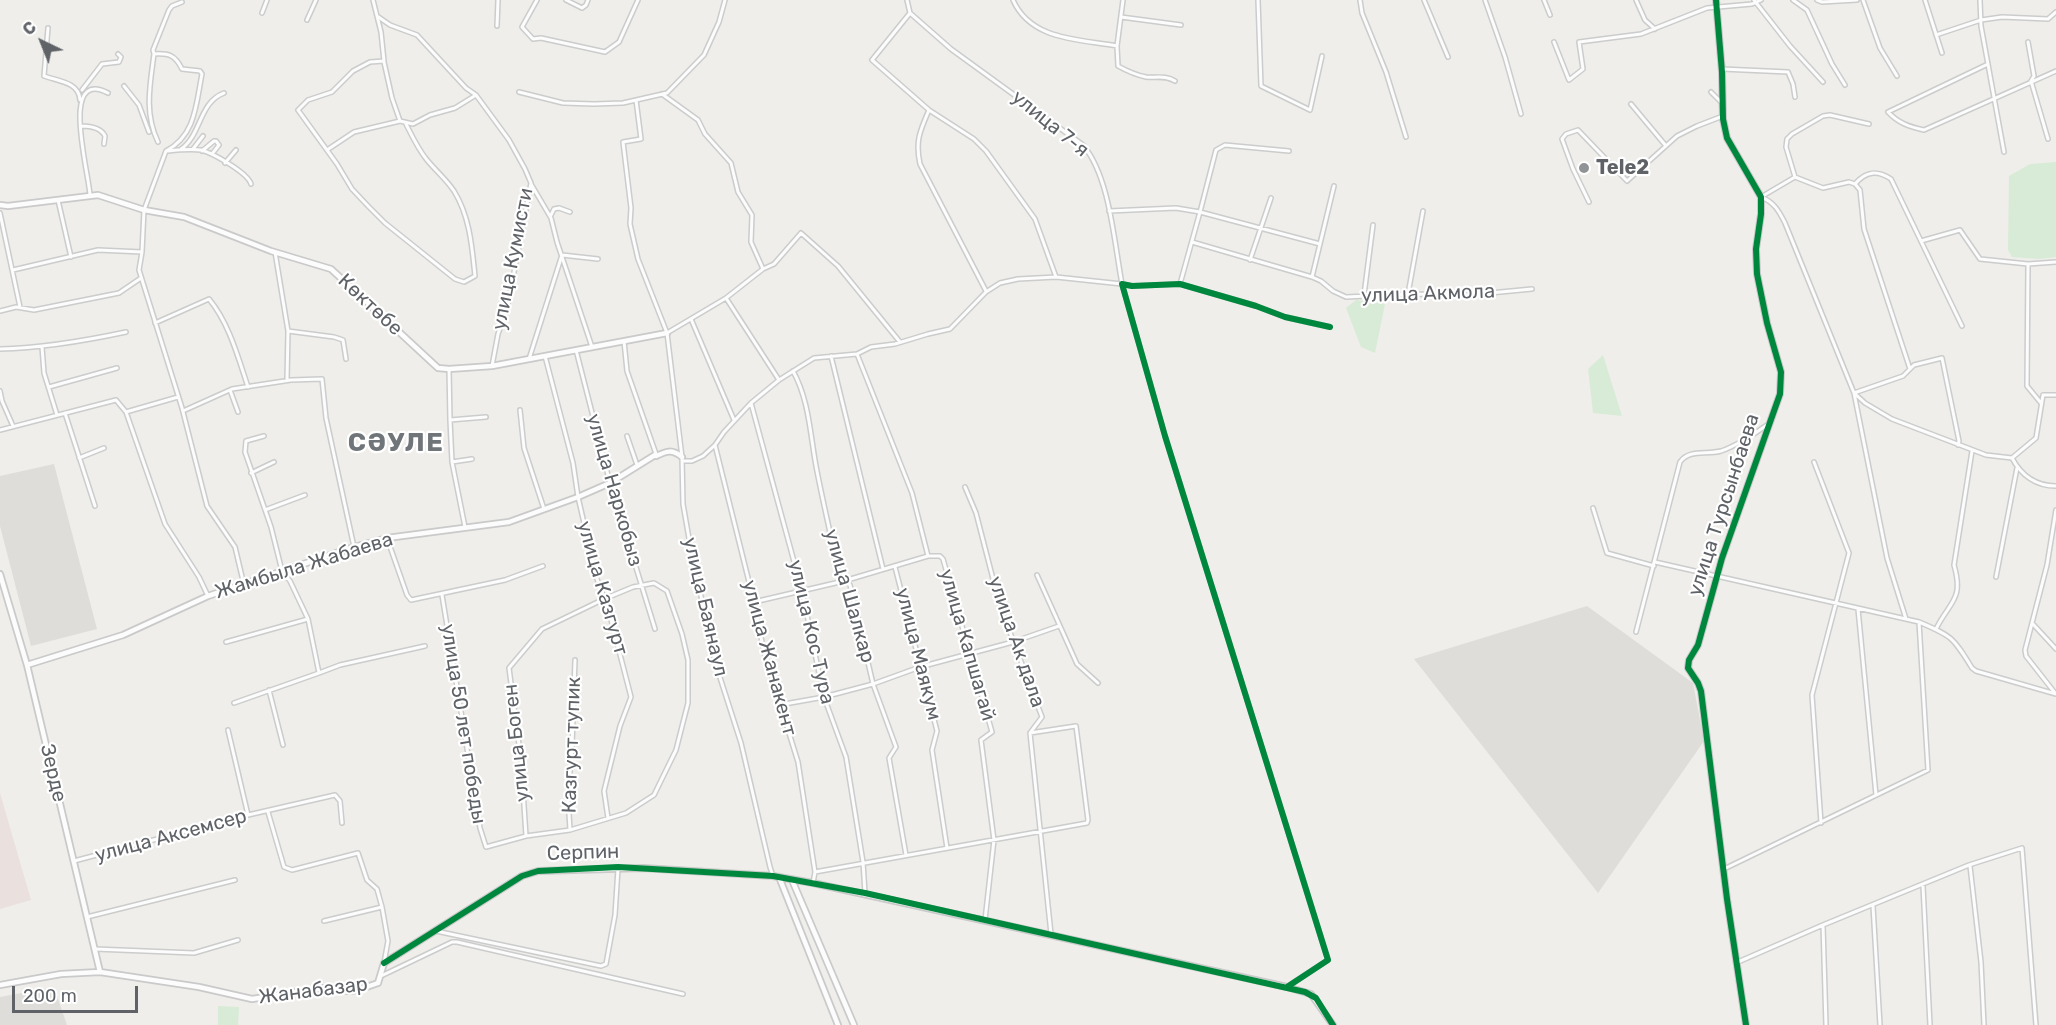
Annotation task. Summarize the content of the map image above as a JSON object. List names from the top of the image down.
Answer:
{
  "streets": {
    "street": [
      "улица 7-я",
      "улица Кумисти",
      "улица Акмола",
      "Көктөбе",
      "улица Наркобыз",
      "улица Турсынбаева",
      "Жамбыла Жабаева",
      "улица Казгурт",
      "улица Шалкар",
      "улица Баянаул",
      "улица Кос Тура",
      "улица Ак дала",
      "улица Капшагай",
      "улица Маякум",
      "улица Жанакент",
      "улица 50 лет победы",
      "улица Боген",
      "Казгурт тупик",
      "Зерде",
      "улица Аксемсер",
      "Серпин",
      "Жанабазар"
    ]
  },
  "crossings": [
    ["улица 7-я", "Серпин"],
    ["улица Наркобыз", "Жамбыла Жабаева"],
    ["улица Наркобыз", "улица Боген"],
    ["Жамбыла Жабаева", "улица Казгурт"],
    ["Жамбыла Жабаева", "улица Баянаул"],
    ["Жамбыла Жабаева", "Зерде"],
    ["улица Казгурт", "улица Боген"],
    ["улица Баянаул", "Серпин"],
    ["улица Кос Тура", "Серпин"],
    ["улица Ак дала", "Серпин"],
    ["улица Капшагай", "Серпин"],
    ["улица Жанакент", "Серпин"],
    ["улица 50 лет победы", "улица Боген"],
    ["Зерде", "улица Аксемсер"],
    ["Зерде", "Жанабазар"]
  ],
  "districts": ["СӘУЛЕ"],
  "places": ["Tele2"],
  "scale_bar": "200 m",
  "north": "top left"
}
